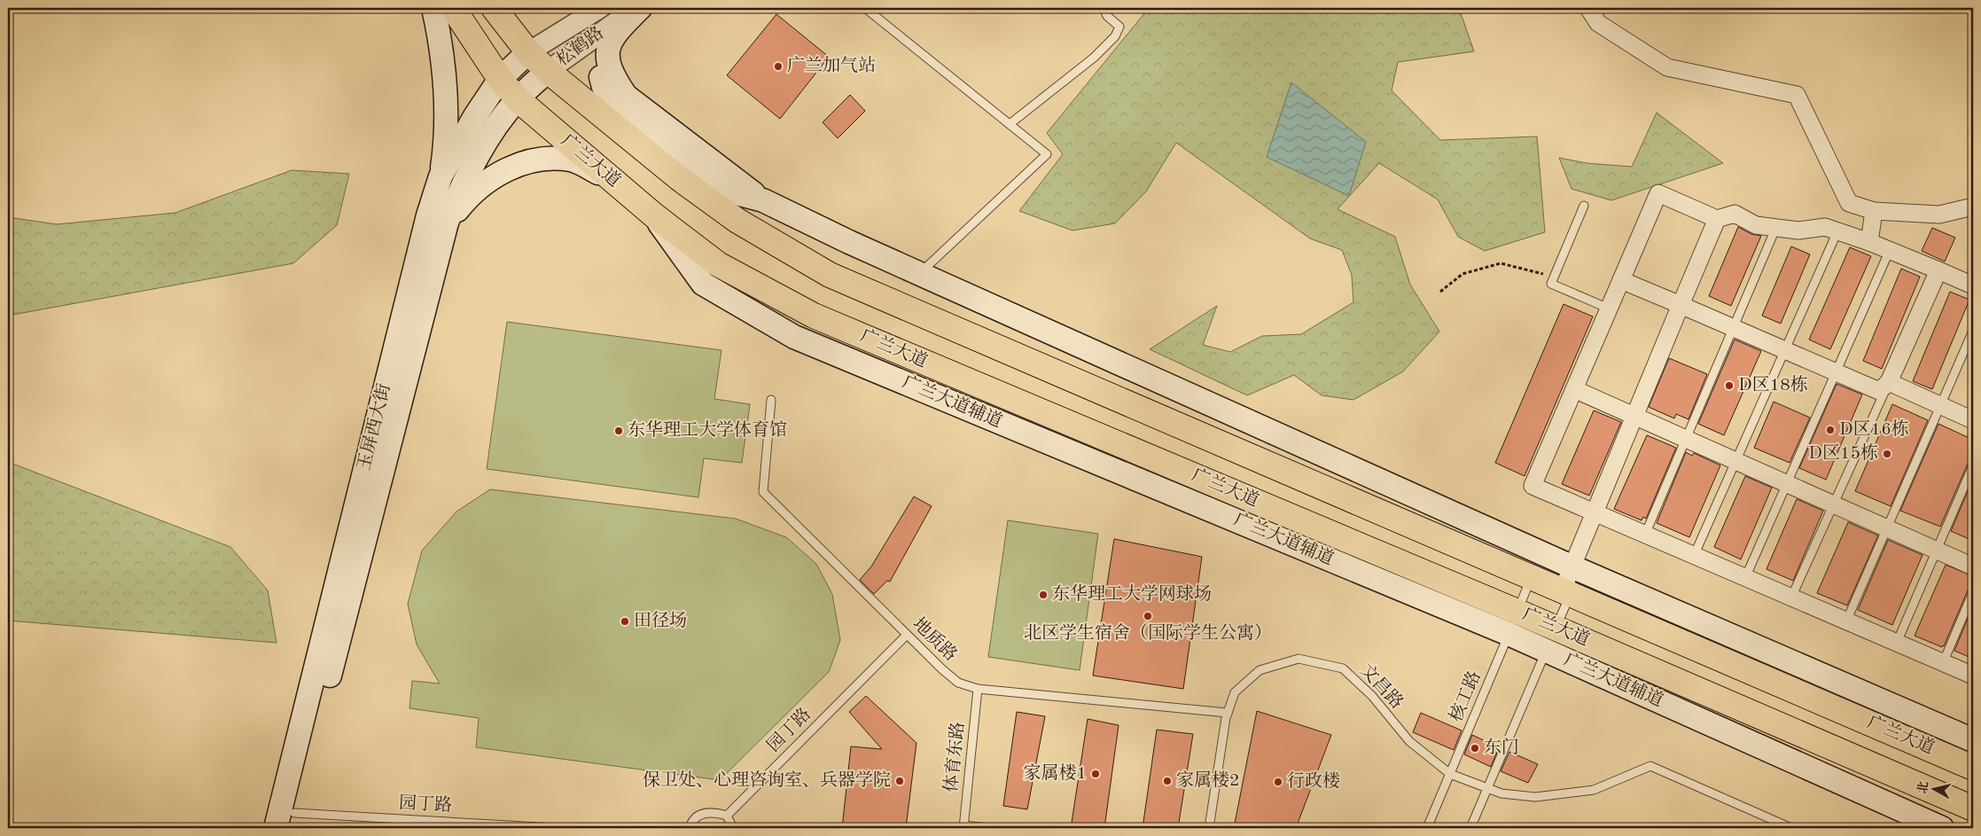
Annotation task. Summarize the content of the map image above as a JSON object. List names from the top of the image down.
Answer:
{
  "streets": {
    "main road": ["广兰大道", "广兰大道辅道", "玉屏西大街"],
    "street": ["松鹤路"],
    "lane": [
      "地质路",
      "文昌路",
      "核工路",
      "园丁路",
      "体育东路"
    ]
  },
  "crossings": [
    ["松鹤路", "广兰大道"],
    ["松鹤路", "玉屏西大街"],
    ["广兰大道", "广兰大道辅道"],
    ["广兰大道", "玉屏西大街"],
    ["广兰大道", "核工路"],
    ["玉屏西大街", "园丁路"],
    ["地质路", "文昌路"],
    ["地质路", "园丁路"],
    ["地质路", "体育东路"],
    ["文昌路", "核工路"]
  ],
  "places": [
    "广兰加气站",
    "D区18栋",
    "D区16栋",
    "东华理工大学体育馆",
    "D区15栋",
    "东华理工大学网球场",
    "北区学生宿舍（国际学生公寓）",
    "田径场",
    "东门",
    "家属楼1",
    "保卫处、心理咨询室、兵器学院",
    "家属楼2",
    "行政楼"
  ],
  "north": "left"
}
